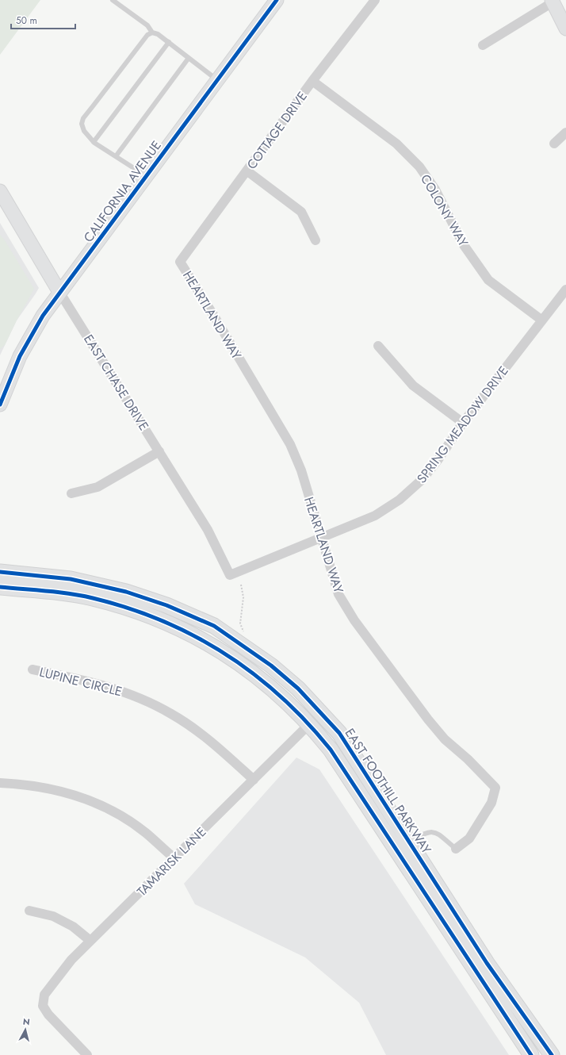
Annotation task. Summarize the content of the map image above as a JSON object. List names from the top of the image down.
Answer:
{
  "streets": {
    "main road": ["CALIFORNIA AVENUE", "EAST CHASE DRIVE", "EAST FOOTHILL PARKWAY"],
    "street": [
      "COTTAGE DRIVE",
      "COLONY WAY",
      "HEARTLAND WAY",
      "SPRING MEADOW DRIVE",
      "LUPINE CIRCLE",
      "TAMARISK LANE"
    ]
  },
  "crossings": [
    ["COTTAGE DRIVE", "COLONY WAY"],
    ["COTTAGE DRIVE", "HEARTLAND WAY"],
    ["CALIFORNIA AVENUE", "EAST CHASE DRIVE"],
    ["COLONY WAY", "SPRING MEADOW DRIVE"],
    ["HEARTLAND WAY", "SPRING MEADOW DRIVE"],
    ["EAST CHASE DRIVE", "SPRING MEADOW DRIVE"],
    ["LUPINE CIRCLE", "TAMARISK LANE"],
    ["EAST FOOTHILL PARKWAY", "TAMARISK LANE"]
  ],
  "scale_bar": "50 m",
  "north": "top"
}
